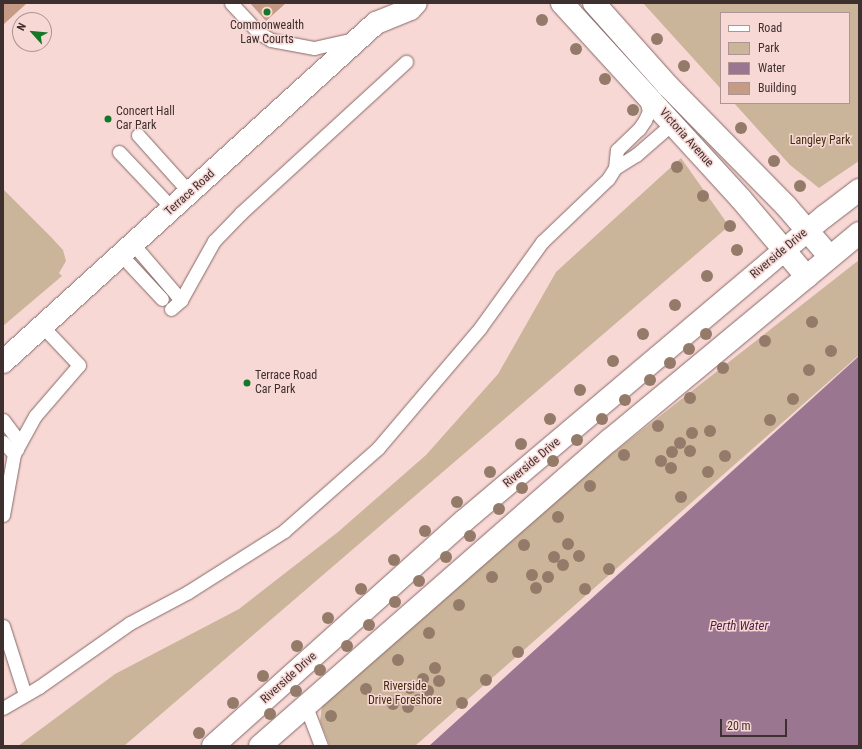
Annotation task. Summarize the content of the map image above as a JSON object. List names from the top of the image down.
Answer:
{
  "streets": {
    "main road": ["Victoria Avenue", "Terrace Road", "Riverside Drive"]
  },
  "crossings": [
    ["Victoria Avenue", "Riverside Drive"]
  ],
  "water": ["Perth Water"],
  "parks": ["Langley Park", "Riverside Drive Foreshore"],
  "places": ["Commonwealth Law Courts", "Concert Hall Car Park", "Terrace Road Car Park"],
  "legend": [
    "Road",
    "Park",
    "Water",
    "Building"
  ],
  "scale_bar": "20 m",
  "north": "top left"
}
